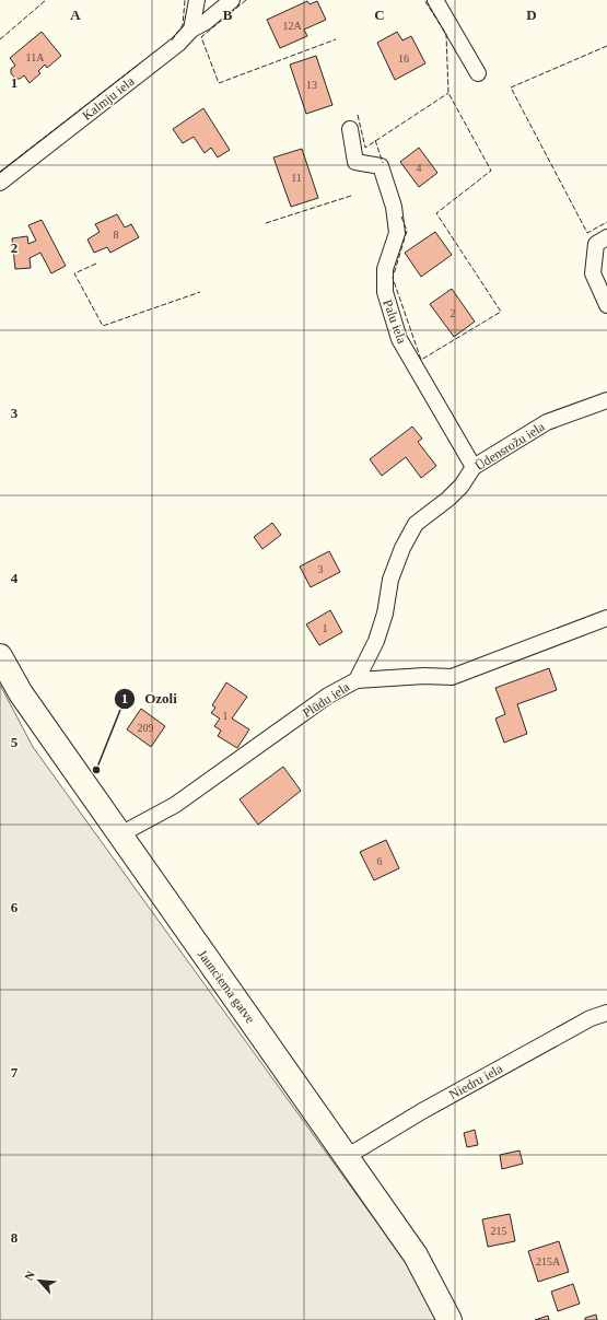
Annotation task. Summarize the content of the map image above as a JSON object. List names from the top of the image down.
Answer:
{
  "streets": {
    "main road": ["Jaunciema gatve"],
    "street": [
      "Kalmju iela",
      "Palu iela",
      "Ūdensrožu iela",
      "Plūdu iela",
      "Niedru iela"
    ]
  },
  "crossings": [
    ["Palu iela", "Ūdensrožu iela"],
    ["Ūdensrožu iela", "Plūdu iela"],
    ["Plūdu iela", "Jaunciema gatve"],
    ["Jaunciema gatve", "Niedru iela"]
  ],
  "places": ["Ozoli"],
  "house_numbers": [
    "12A",
    "11A",
    "16",
    "13",
    "4",
    "11",
    "8",
    "2",
    "3",
    "1",
    "1",
    "209",
    "6",
    "215",
    "215A"
  ],
  "north": "top left",
  "grid": {
    "columns": [
      "A",
      "B",
      "C",
      "D"
    ],
    "rows": [
      "1",
      "2",
      "3",
      "4",
      "5",
      "6",
      "7",
      "8"
    ]
  }
}
